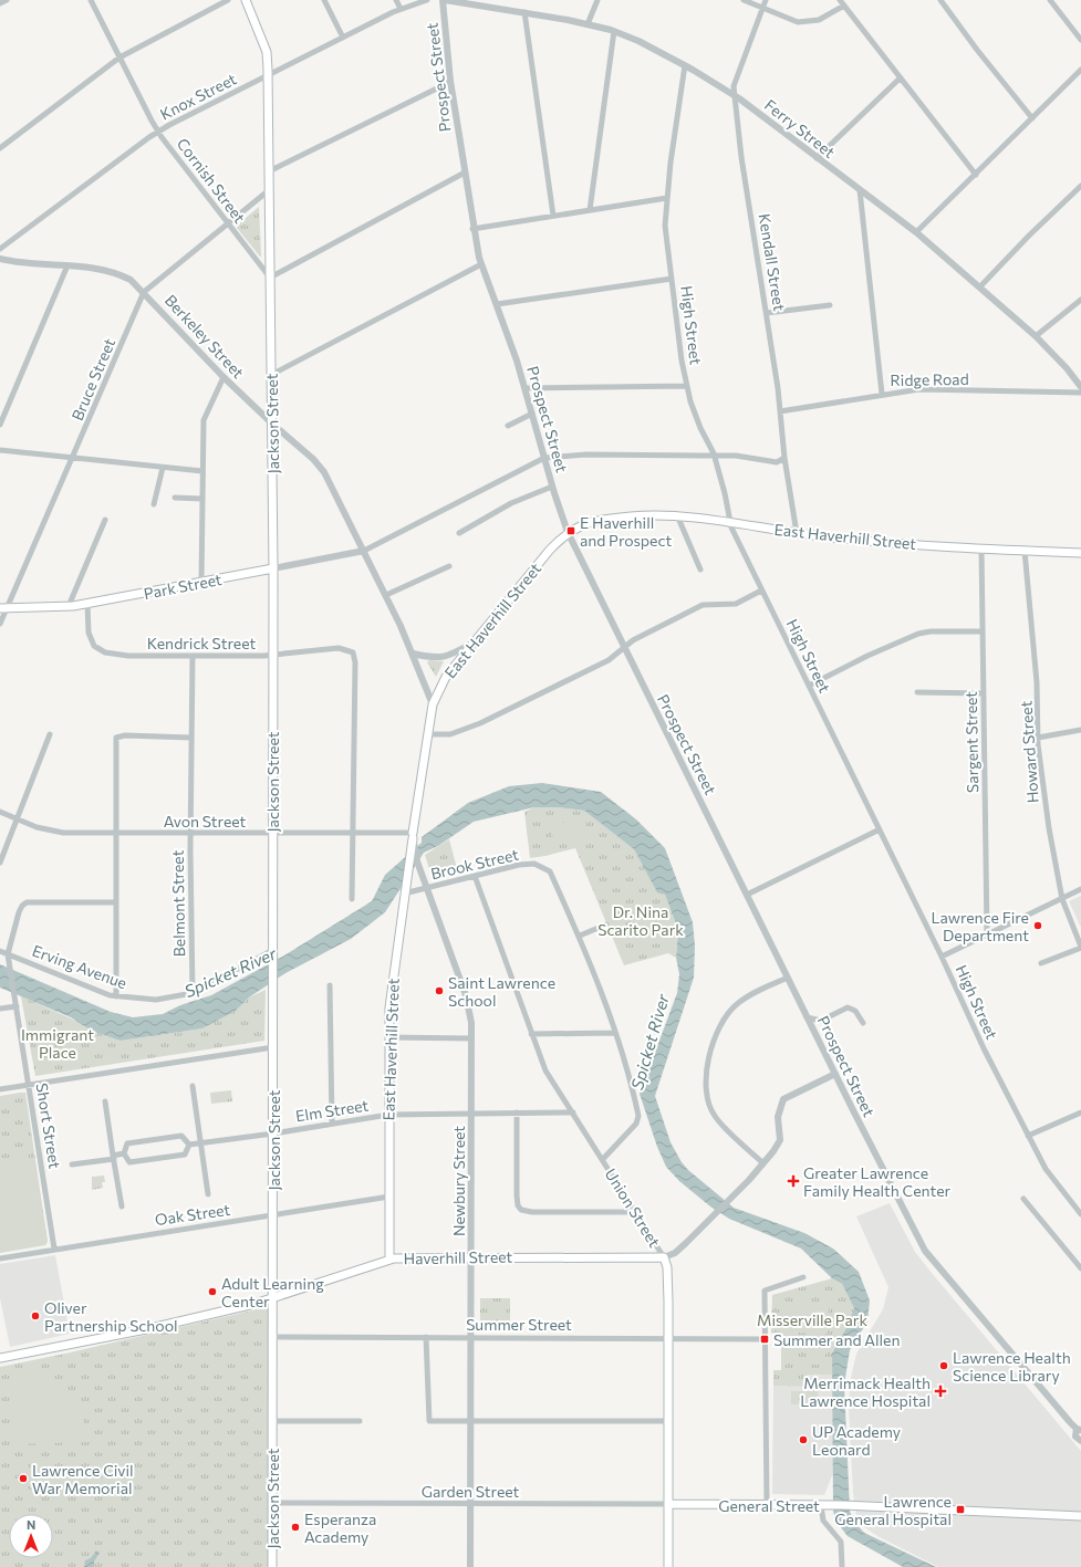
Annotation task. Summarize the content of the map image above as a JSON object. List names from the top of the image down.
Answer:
{
  "streets": {
    "main road": [
      "Jackson Street",
      "East Haverhill Street",
      "Park Street",
      "Union Street",
      "Haverhill Street",
      "General Street"
    ],
    "street": [
      "Prospect Street",
      "Knox Street",
      "Ferry Street",
      "Cornish Street",
      "Kendall Street",
      "High Street",
      "Berkeley Street",
      "Bruce Street",
      "Ridge Road",
      "Kendrick Street",
      "Sargent Street",
      "Howard Street",
      "Avon Street",
      "Brook Street",
      "Belmont Street",
      "Erving Avenue",
      "Elm Street",
      "Short Street",
      "Newbury Street",
      "Oak Street",
      "Summer Street",
      "Garden Street"
    ]
  },
  "crossings": [
    ["Prospect Street", "Ferry Street"],
    ["Prospect Street", "East Haverhill Street"],
    ["Knox Street", "Cornish Street"],
    ["Knox Street", "Jackson Street"],
    ["Ferry Street", "Kendall Street"],
    ["Ferry Street", "High Street"],
    ["Cornish Street", "Bruce Street"],
    ["Cornish Street", "Jackson Street"],
    ["Kendall Street", "Ridge Road"],
    ["Kendall Street", "East Haverhill Street"],
    ["High Street", "East Haverhill Street"],
    ["Berkeley Street", "Bruce Street"],
    ["Berkeley Street", "Jackson Street"],
    ["Berkeley Street", "East Haverhill Street"],
    ["Berkeley Street", "Park Street"],
    ["Bruce Street", "Jackson Street"],
    ["Bruce Street", "Park Street"],
    ["Jackson Street", "Park Street"],
    ["Jackson Street", "Kendrick Street"],
    ["Jackson Street", "Avon Street"],
    ["Jackson Street", "Erving Avenue"],
    ["Jackson Street", "Elm Street"],
    ["Jackson Street", "Oak Street"],
    ["Jackson Street", "Haverhill Street"],
    ["Jackson Street", "Summer Street"],
    ["Jackson Street", "Garden Street"],
    ["East Haverhill Street", "Sargent Street"],
    ["East Haverhill Street", "Howard Street"],
    ["East Haverhill Street", "Avon Street"],
    ["East Haverhill Street", "Brook Street"],
    ["East Haverhill Street", "Elm Street"],
    ["East Haverhill Street", "Newbury Street"],
    ["East Haverhill Street", "Oak Street"],
    ["East Haverhill Street", "Haverhill Street"],
    ["Park Street", "Kendrick Street"],
    ["Kendrick Street", "Avon Street"],
    ["Kendrick Street", "Belmont Street"],
    ["Avon Street", "Belmont Street"],
    ["Avon Street", "Newbury Street"],
    ["Brook Street", "Newbury Street"],
    ["Brook Street", "Union Street"],
    ["Belmont Street", "Erving Avenue"],
    ["Erving Avenue", "Short Street"],
    ["Elm Street", "Newbury Street"],
    ["Elm Street", "Union Street"],
    ["Short Street", "Oak Street"],
    ["Newbury Street", "Haverhill Street"],
    ["Newbury Street", "Summer Street"],
    ["Newbury Street", "Garden Street"],
    ["Union Street", "Haverhill Street"],
    ["Union Street", "Summer Street"],
    ["Union Street", "Garden Street"],
    ["Union Street", "General Street"],
    ["Garden Street", "General Street"]
  ],
  "water": ["Spicket River"],
  "parks": ["Dr. Nina Scarito Park", "Immigrant Place", "Misserville Park"],
  "places": {
    "transit": ["E Haverhill and Prospect", "Summer and Allen", "Lawrence General Hospital"],
    "other": [
      "Lawrence Fire Department",
      "Saint Lawrence School",
      "Adult Learning Center",
      "Oliver Partnership School",
      "Lawrence Health Science Library",
      "UP Academy Leonard",
      "Lawrence Civil War Memorial",
      "Esperanza Academy"
    ],
    "health": ["Greater Lawrence Family Health Center", "Merrimack Health Lawrence Hospital"]
  },
  "north": "top"
}
